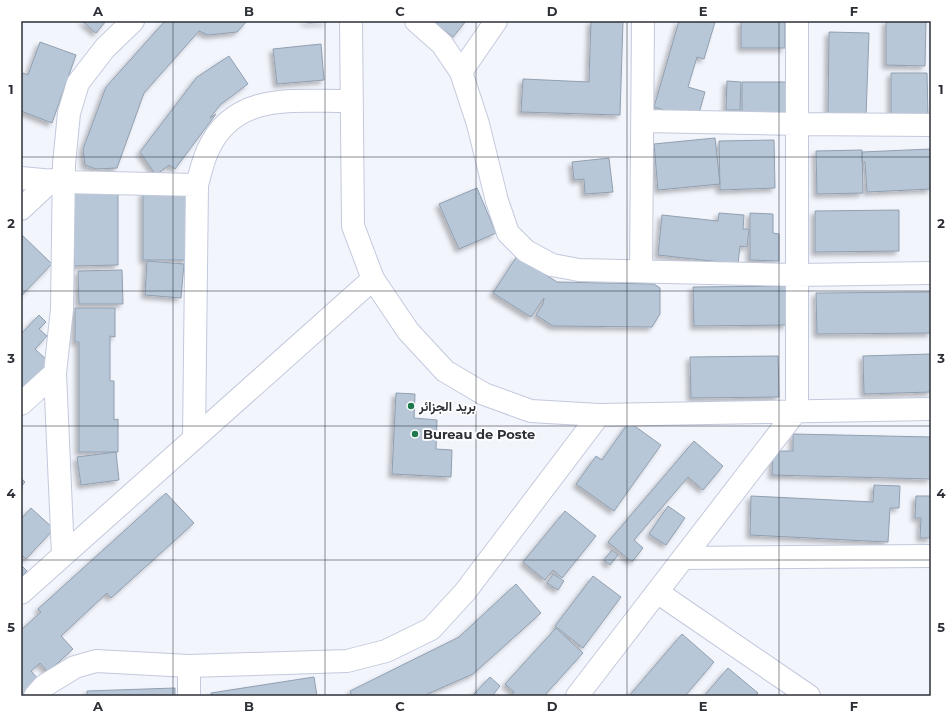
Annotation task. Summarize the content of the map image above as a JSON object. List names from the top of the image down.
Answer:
{
  "places": ["بريد الجزائر", "Bureau de Poste"],
  "grid": {
    "columns": [
      "A",
      "B",
      "C",
      "D",
      "E",
      "F"
    ],
    "rows": [
      "1",
      "2",
      "3",
      "4",
      "5"
    ]
  }
}
